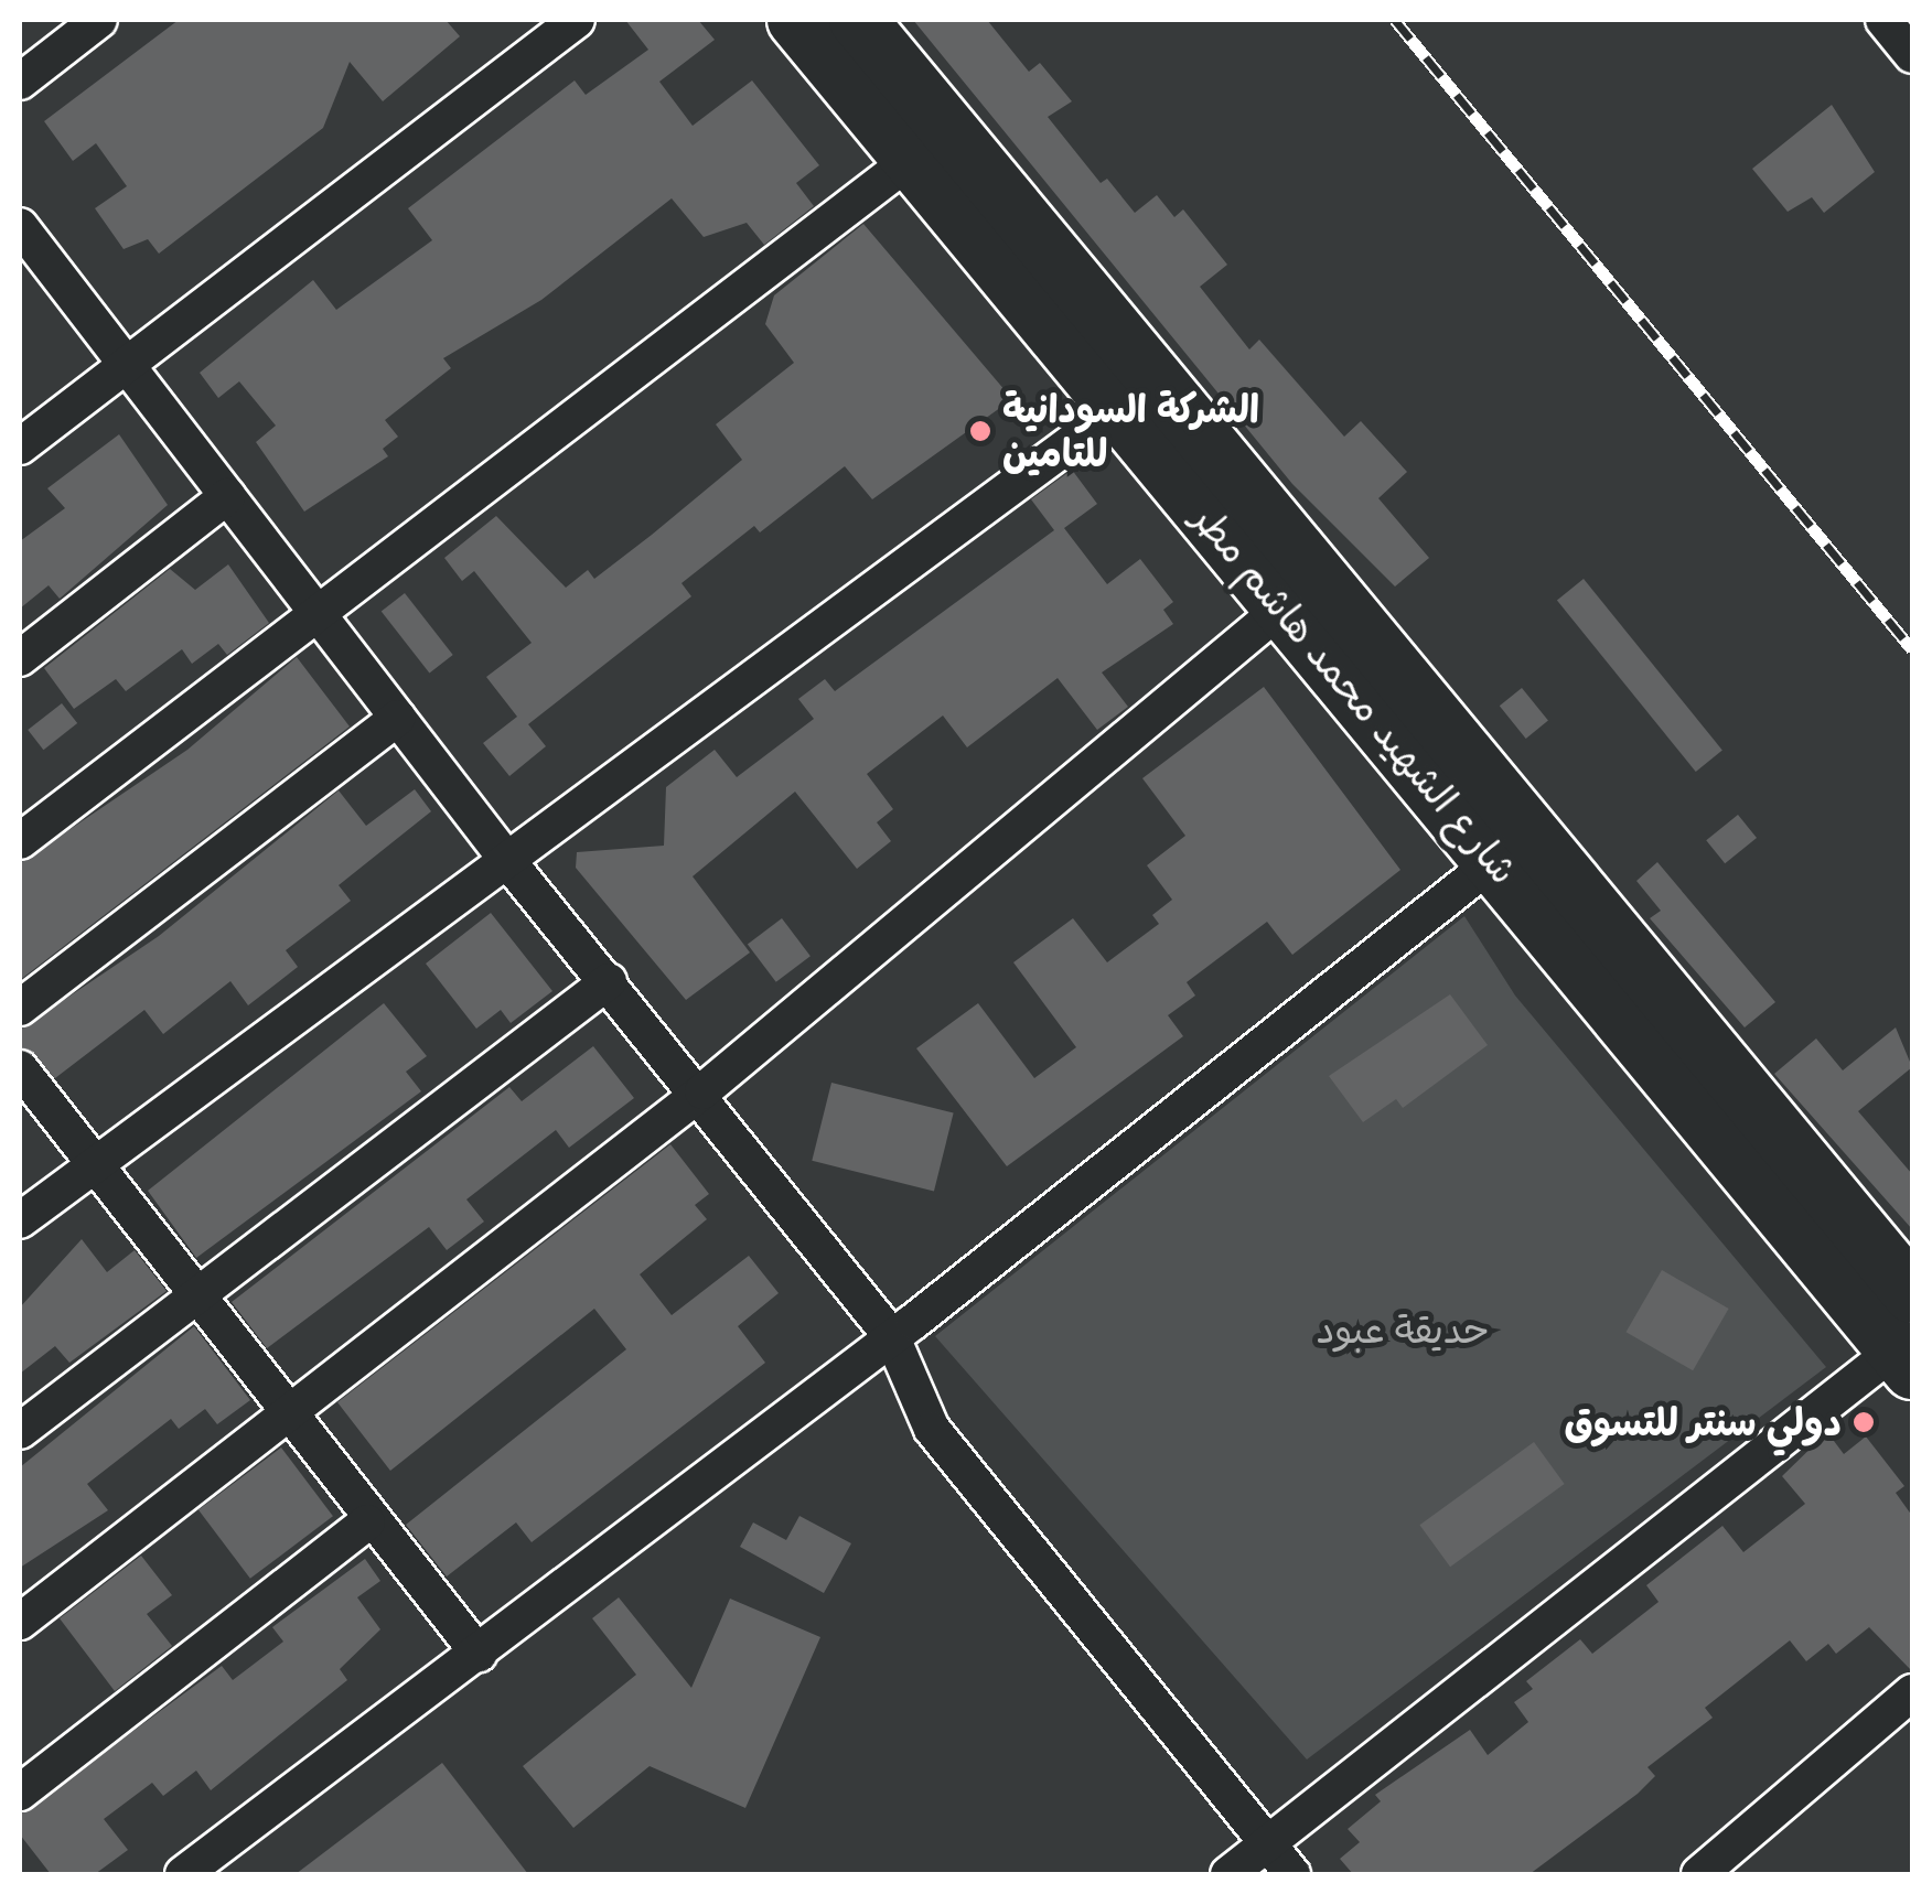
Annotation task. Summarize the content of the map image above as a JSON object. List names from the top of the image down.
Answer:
{
  "streets": {
    "main road": ["شارع الشهيد محمد هاشم مطر"]
  },
  "parks": ["حديقة عبود"],
  "places": ["الشركة السودانية للتامين", "دولي سنتر للتسوق"]
}
